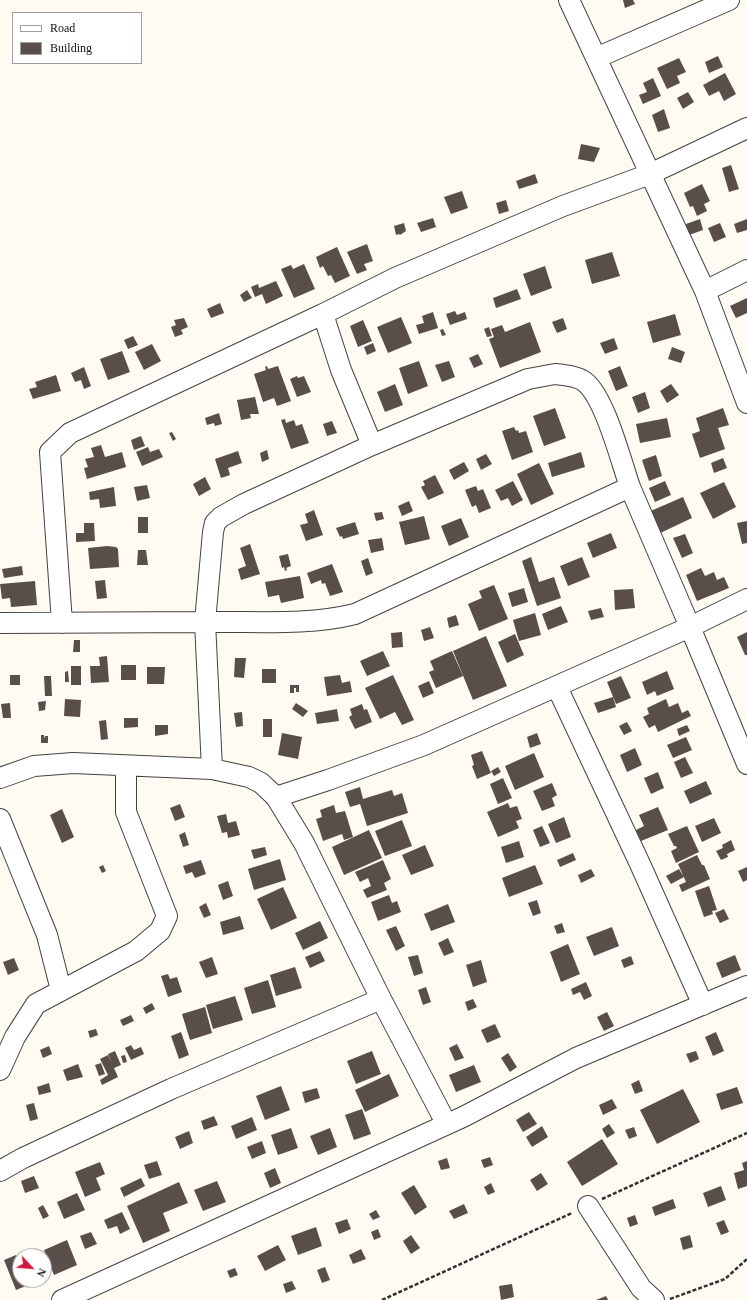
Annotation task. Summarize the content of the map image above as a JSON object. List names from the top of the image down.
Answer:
{
  "legend": ["Road", "Building"],
  "north": "bottom right"
}
